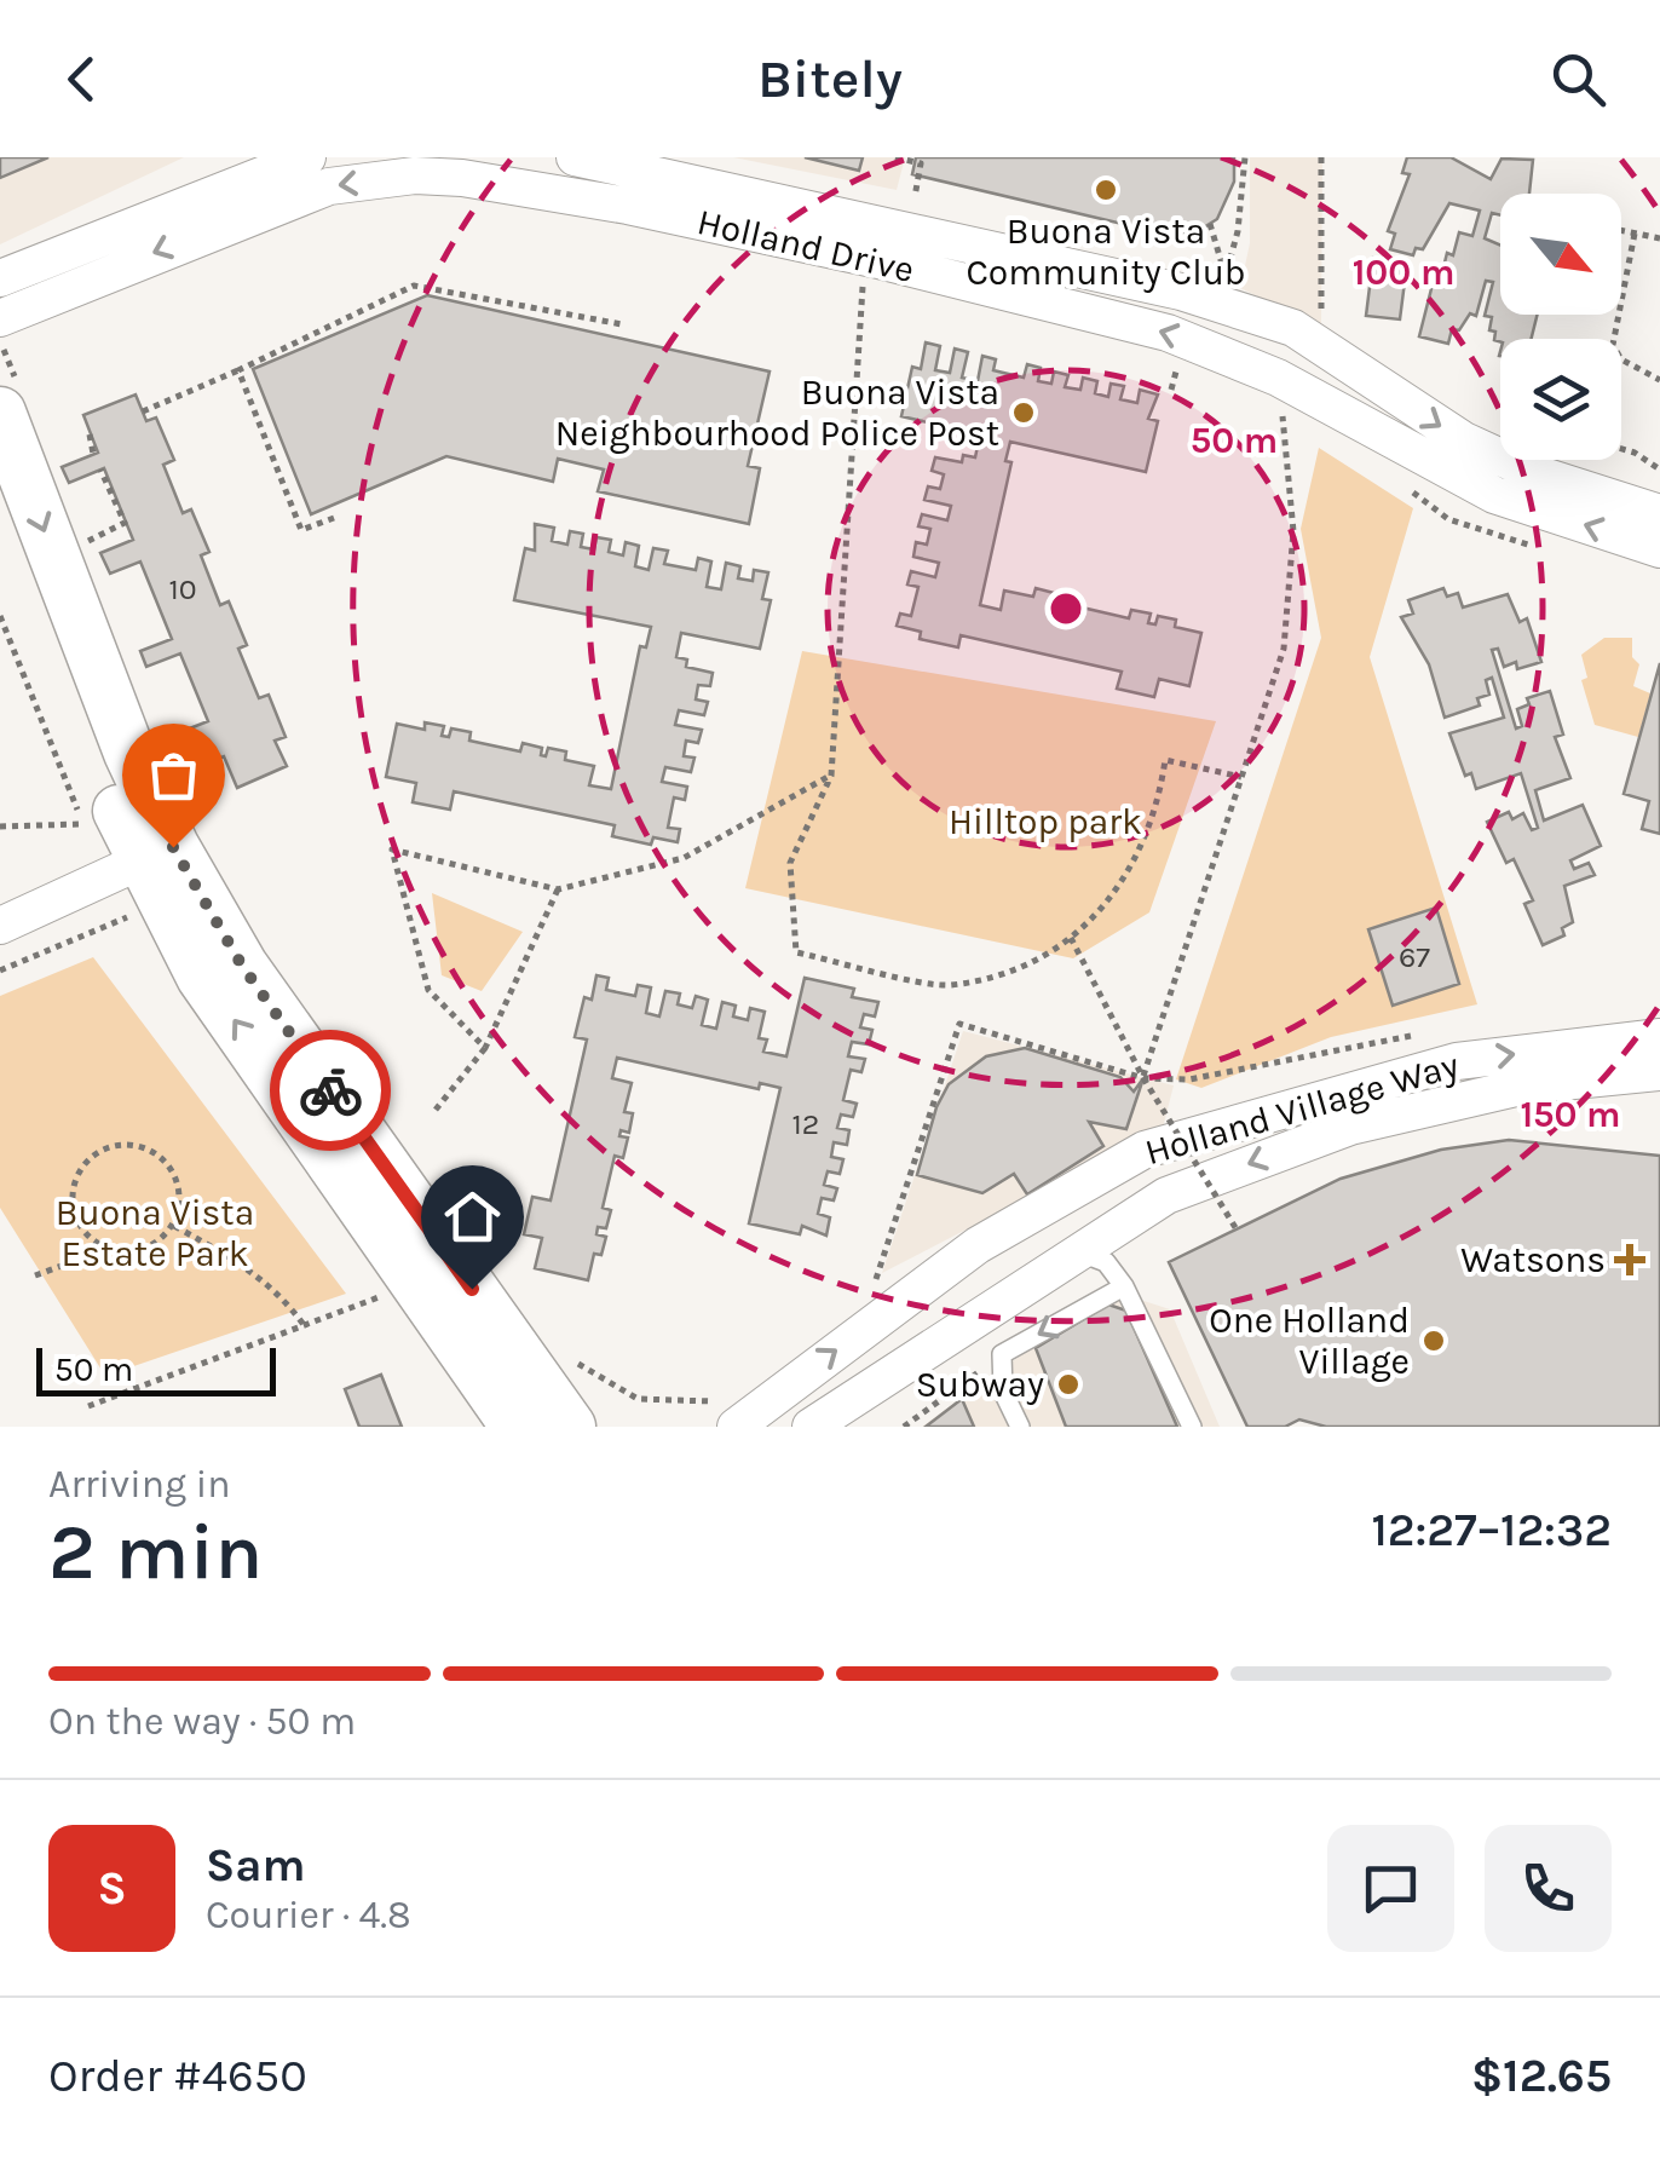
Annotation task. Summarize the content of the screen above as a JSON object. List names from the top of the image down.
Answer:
{
  "streets": {
    "street": ["Holland Drive", "Holland Village Way"]
  },
  "parks": ["Hilltop park", "Buona Vista Estate Park"],
  "places": {
    "other": [
      "Buona Vista Community Club",
      "Buona Vista Neighbourhood Police Post",
      "One Holland Village",
      "Subway"
    ],
    "health": ["Watsons"]
  },
  "house_numbers": ["10", "67", "12"],
  "scale_bar": "50 m",
  "north": "bottom right",
  "page": {
    "header": "Bitely",
    "scale": "50 m",
    "heading": ["2 min", "Arriving in", "12:27–12:32"],
    "panel": [
      "Sam",
      "Courier · 4.8",
      "Order #4650",
      "$12.65"
    ],
    "bar": "On the way · 50 m",
    "round": "S"
  },
  "rings": ["100 m", "50 m", "150 m"]
}
